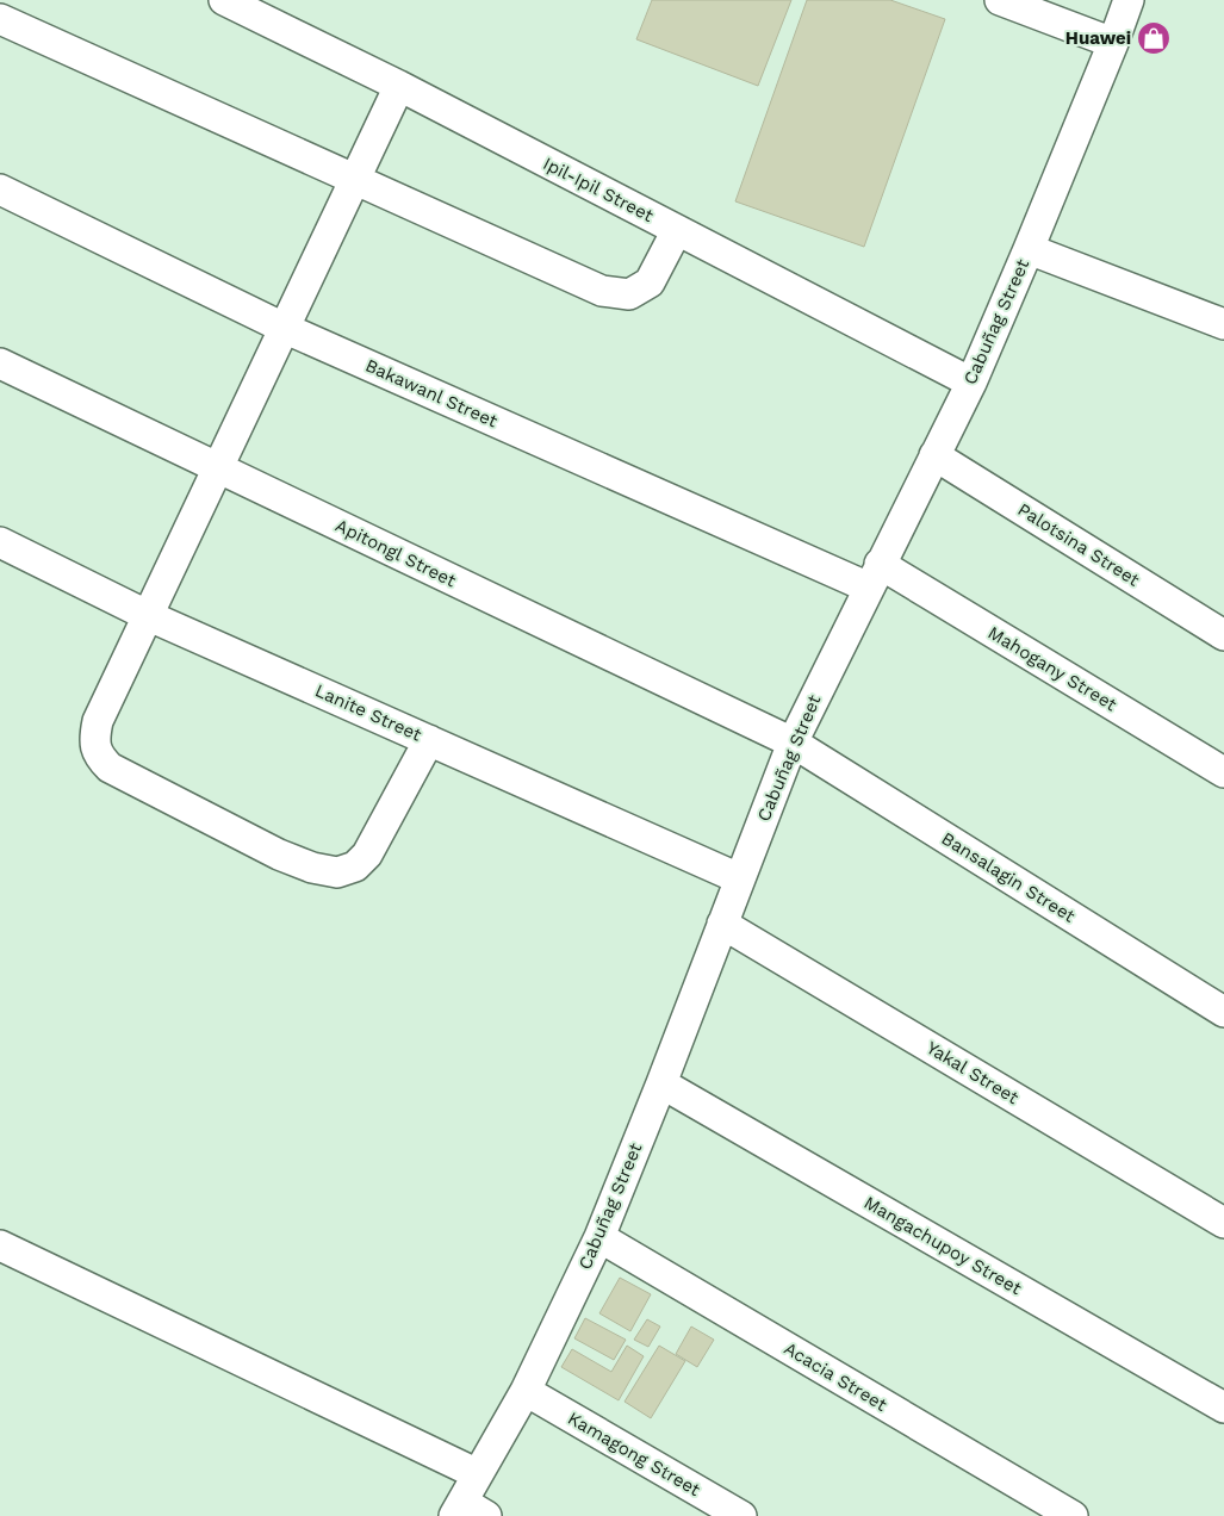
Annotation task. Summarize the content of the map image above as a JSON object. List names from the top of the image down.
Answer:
{
  "streets": {
    "street": [
      "Ipil-Ipil Street",
      "Cabuñag Street",
      "Bakawanl Street",
      "Palotsina Street",
      "Apitongl Street",
      "Mahogany Street",
      "Lanite Street",
      "Bansalagin Street",
      "Yakal Street",
      "Mangachupoy Street",
      "Acacia Street",
      "Kamagong Street"
    ]
  },
  "crossings": [
    ["Ipil-Ipil Street", "Cabuñag Street"],
    ["Cabuñag Street", "Bakawanl Street"],
    ["Cabuñag Street", "Palotsina Street"],
    ["Cabuñag Street", "Apitongl Street"],
    ["Cabuñag Street", "Mahogany Street"],
    ["Cabuñag Street", "Lanite Street"],
    ["Cabuñag Street", "Bansalagin Street"],
    ["Cabuñag Street", "Yakal Street"],
    ["Cabuñag Street", "Mangachupoy Street"],
    ["Cabuñag Street", "Acacia Street"],
    ["Cabuñag Street", "Kamagong Street"],
    ["Bakawanl Street", "Mahogany Street"],
    ["Apitongl Street", "Bansalagin Street"]
  ],
  "places": {
    "shop": ["Huawei"]
  }
}
